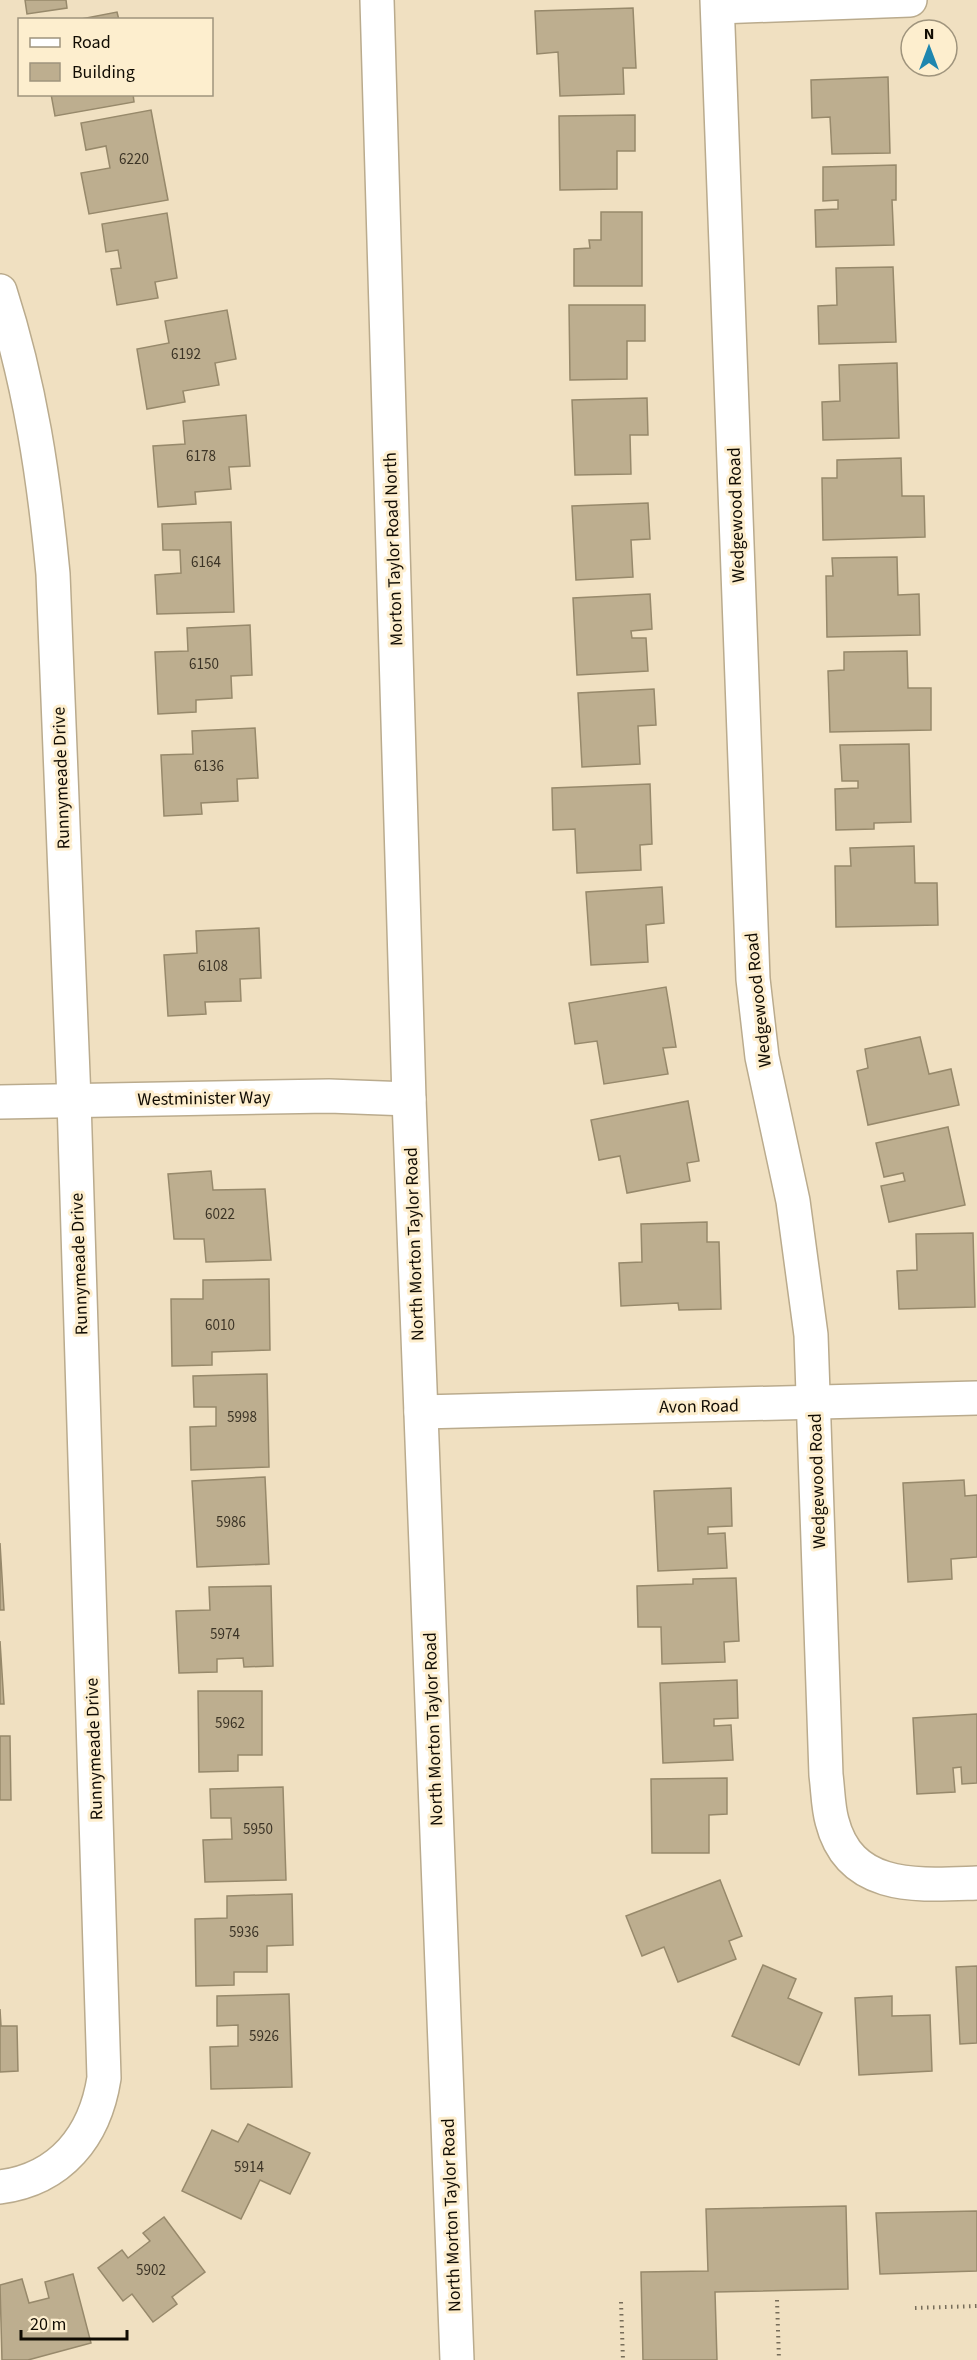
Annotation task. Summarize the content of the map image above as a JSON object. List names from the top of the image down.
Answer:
{
  "streets": {
    "street": [
      "Wedgewood Road",
      "Morton Taylor Road North",
      "Runnymeade Drive",
      "Westminister Way",
      "North Morton Taylor Road",
      "Avon Road"
    ]
  },
  "crossings": [
    ["Wedgewood Road", "Avon Road"],
    ["Morton Taylor Road North", "Westminister Way"],
    ["Morton Taylor Road North", "North Morton Taylor Road"],
    ["Runnymeade Drive", "Westminister Way"],
    ["Westminister Way", "North Morton Taylor Road"],
    ["North Morton Taylor Road", "Avon Road"]
  ],
  "house_numbers": [
    "6220",
    "6192",
    "6178",
    "6164",
    "6150",
    "6136",
    "6108",
    "6022",
    "6010",
    "5998",
    "5986",
    "5974",
    "5962",
    "5950",
    "5936",
    "5926",
    "5914",
    "5902"
  ],
  "legend": ["Road", "Building"],
  "scale_bar": "20 m",
  "north": "top"
}
